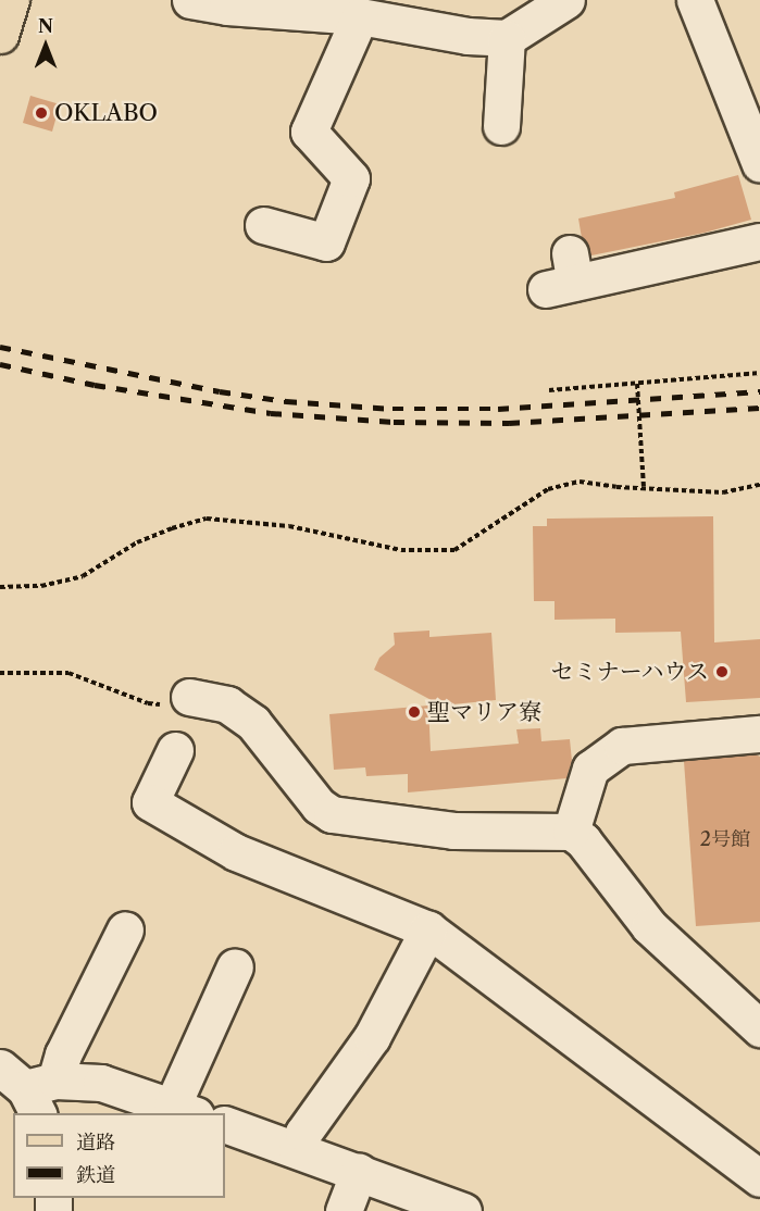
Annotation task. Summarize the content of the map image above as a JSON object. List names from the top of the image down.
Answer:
{
  "places": ["OKLABO", "セミナーハウス", "聖マリア寮"],
  "house_numbers": ["2号館"],
  "legend": ["道路", "鉄道"],
  "north": "top"
}
